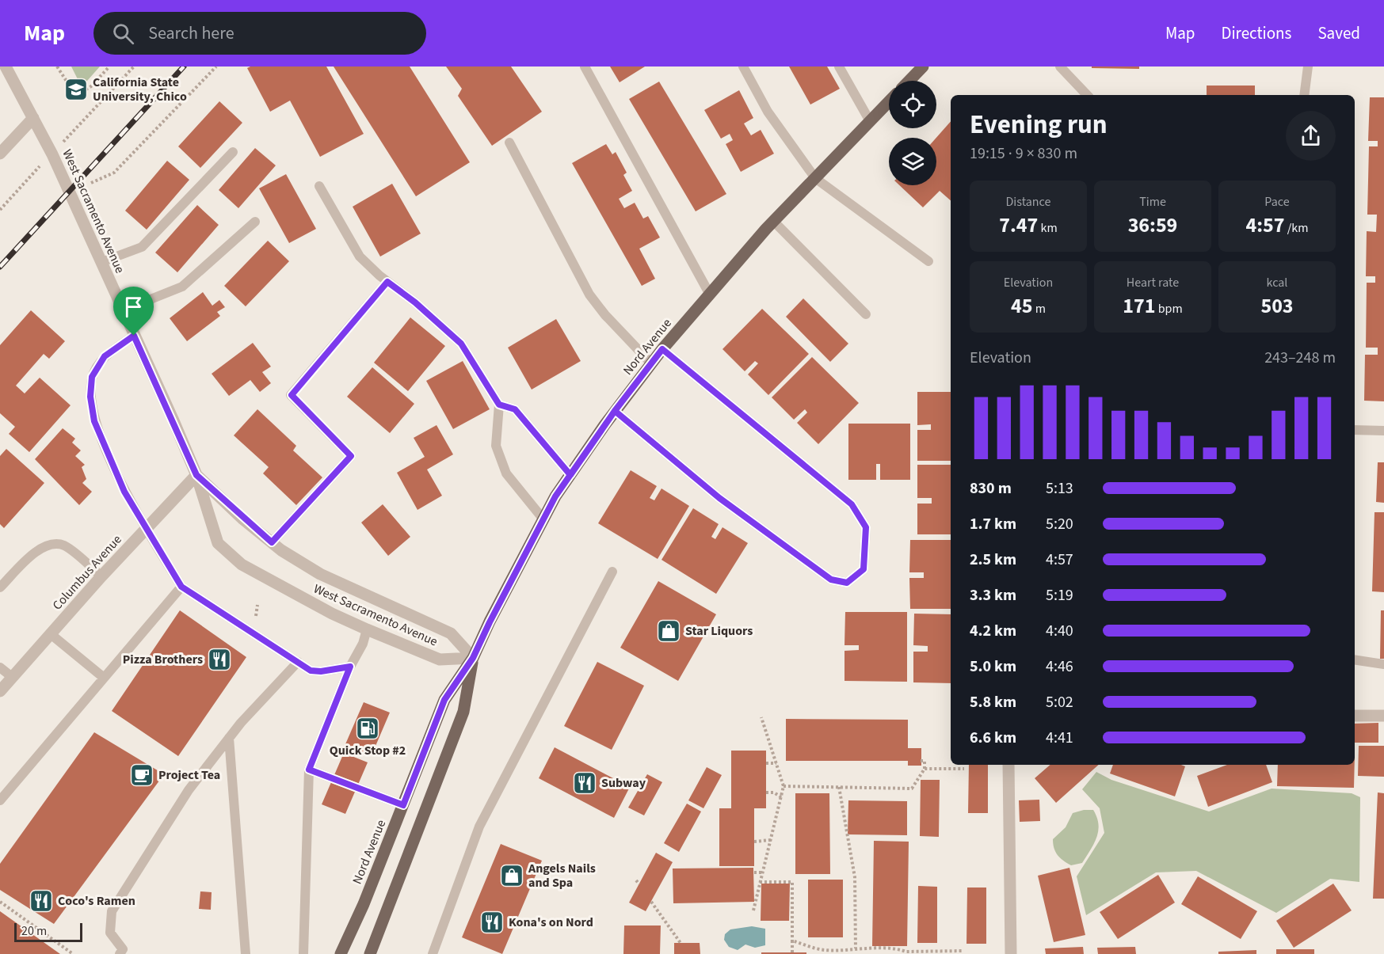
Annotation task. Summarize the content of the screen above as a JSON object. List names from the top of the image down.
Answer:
{
  "streets": {
    "main road": ["Nord Avenue"],
    "street": ["West Sacramento Avenue", "Columbus Avenue"]
  },
  "crossings": [
    ["West Sacramento Avenue", "Nord Avenue"],
    ["West Sacramento Avenue", "Columbus Avenue"]
  ],
  "places": {
    "school or university": ["California State University, Chico"],
    "shop": ["Star Liquors", "Angels Nails and Spa"],
    "restaurant": [
      "Pizza Brothers",
      "Subway",
      "Coco's Ramen",
      "Kona's on Nord"
    ],
    "fuel station": ["Quick Stop #2"],
    "cafe": ["Project Tea"]
  },
  "scale_bar": "20 m",
  "page": {
    "header": "Map",
    "search": "Search here",
    "nav": ["Map", "Directions", "Saved"],
    "heading": ["Evening run", "19:15 · 9 × 830 m"],
    "stats": [
      ["Distance", "7.47 km"],
      ["Time", "36:59"],
      ["Pace", "4:57 /km"],
      ["Elevation", "45 m"],
      ["Heart rate", "171 bpm"],
      ["kcal", "503"]
    ],
    "chart": ["Elevation", "243–248 m"],
    "list": [
      {
        "name": "830 m",
        "note": "5:13"
      },
      {
        "name": "1.7 km",
        "note": "5:20"
      },
      {
        "name": "2.5 km",
        "note": "4:57"
      },
      {
        "name": "3.3 km",
        "note": "5:19"
      },
      {
        "name": "4.2 km",
        "note": "4:40"
      },
      {
        "name": "5.0 km",
        "note": "4:46"
      },
      {
        "name": "5.8 km",
        "note": "5:02"
      },
      {
        "name": "6.6 km",
        "note": "4:41"
      }
    ],
    "scale": "20 m"
  }
}
